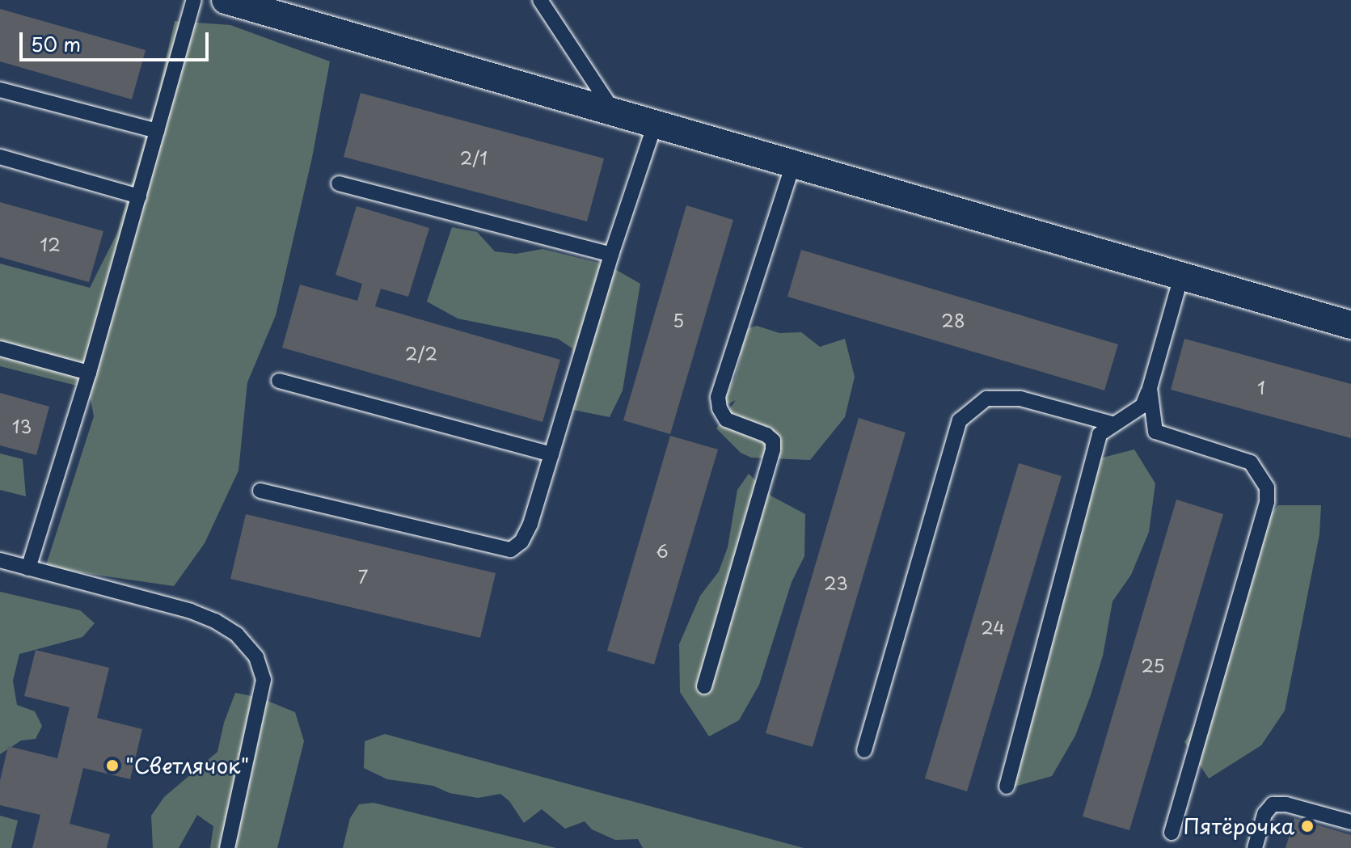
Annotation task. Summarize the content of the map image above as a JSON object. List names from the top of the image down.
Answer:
{
  "places": ["\"Светлячок\"", "Пятёрочка"],
  "house_numbers": [
    "2/1",
    "12",
    "5",
    "28",
    "2/2",
    "1",
    "13",
    "6",
    "7",
    "23",
    "24",
    "25"
  ],
  "scale_bar": "50 m"
}
